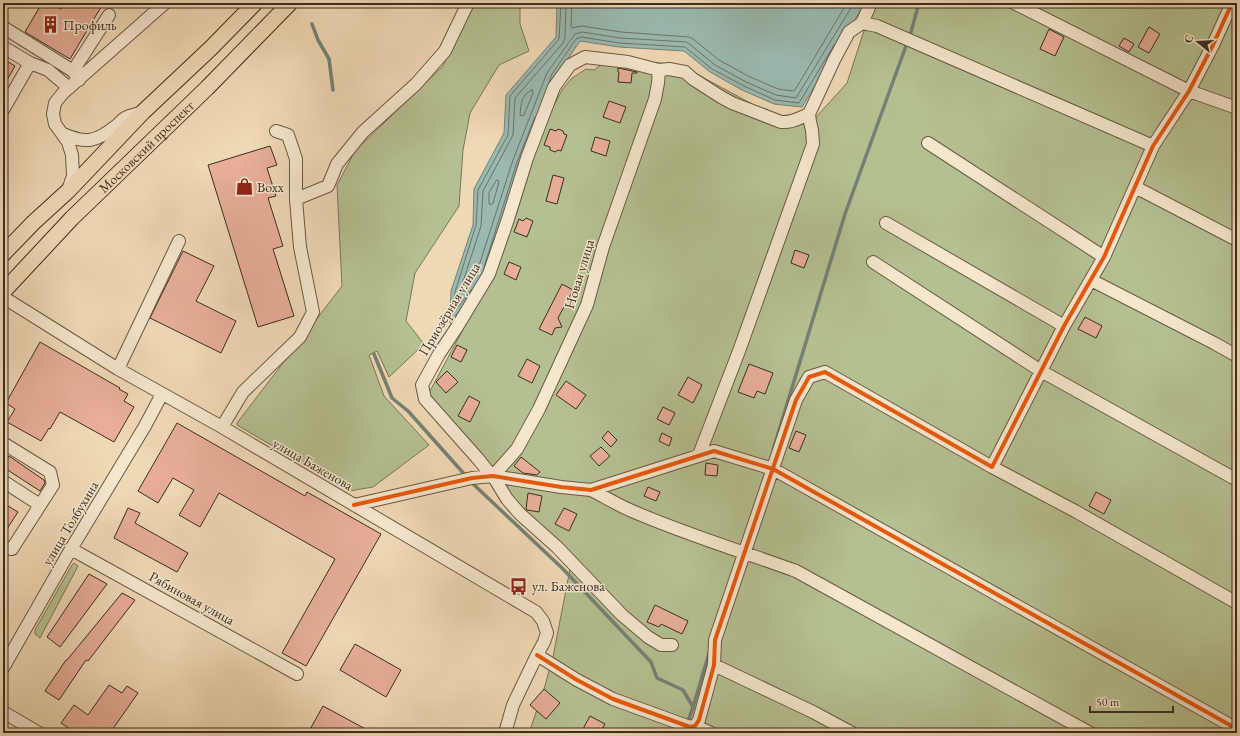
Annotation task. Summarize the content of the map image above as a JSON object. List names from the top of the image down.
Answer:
{
  "streets": {
    "main road": ["Московский проспект"],
    "street": [
      "Новая улица",
      "Приозёрная улица",
      "улица Баженова",
      "улица Толбухина",
      "Рябиновая улица"
    ]
  },
  "crossings": [
    ["Новая улица", "Приозёрная улица"],
    ["улица Баженова", "улица Толбухина"],
    ["улица Толбухина", "Рябиновая улица"]
  ],
  "places": {
    "building": ["Профиль"],
    "shop": ["Boxx"],
    "bus stop": ["ул. Баженова"]
  },
  "scale_bar": "50 m",
  "north": "left"
}
